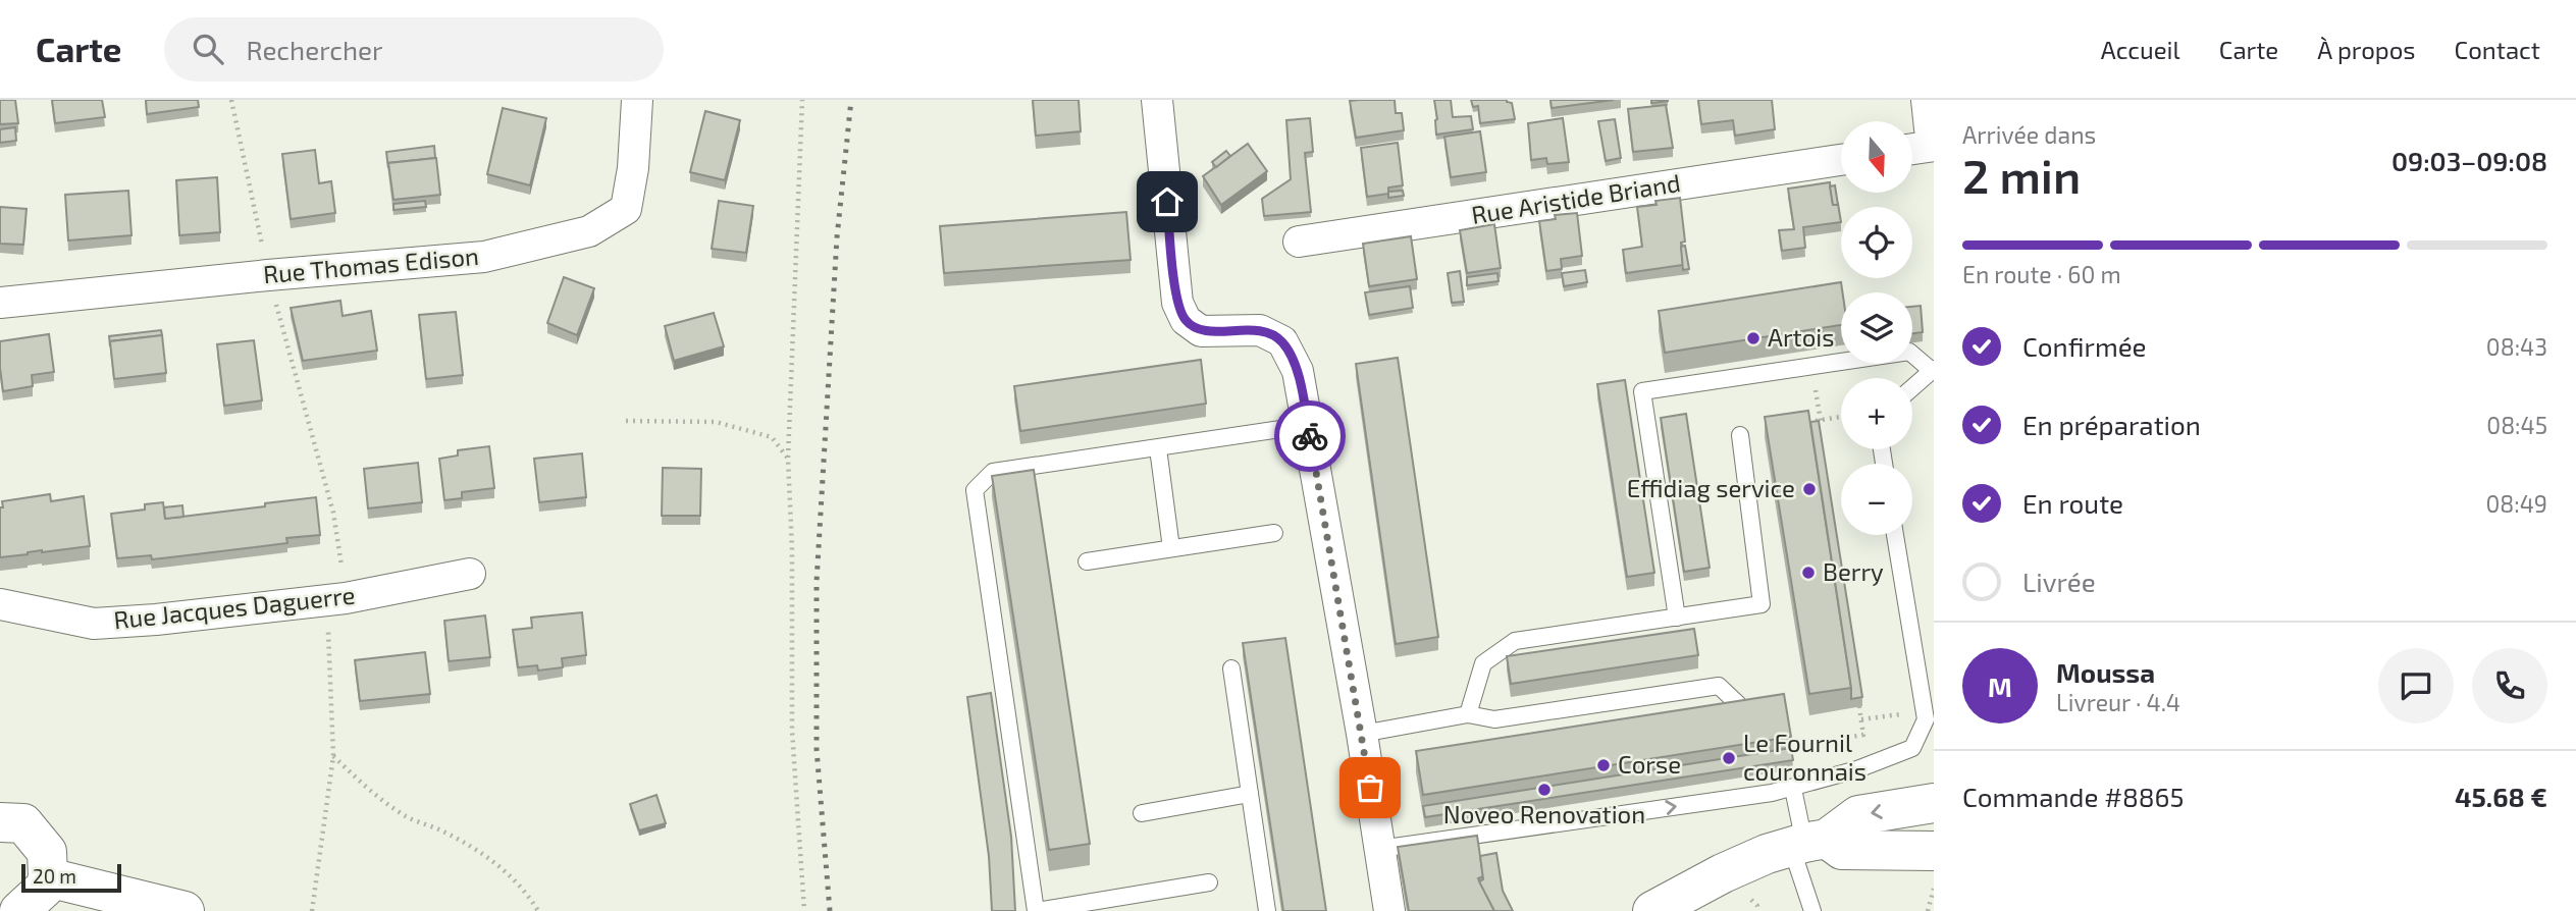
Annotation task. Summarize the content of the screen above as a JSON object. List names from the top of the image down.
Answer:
{
  "streets": {
    "street": ["Rue Aristide Briand", "Rue Thomas Edison", "Rue Jacques Daguerre"]
  },
  "places": [
    "Artois",
    "Effidiag service",
    "Berry",
    "Le Fournil couronnais",
    "Corse",
    "Noveo Renovation"
  ],
  "scale_bar": "20 m",
  "north": "bottom",
  "page": {
    "header": "Carte",
    "search": "Rechercher",
    "nav": [
      "Accueil",
      "Carte",
      "À propos",
      "Contact"
    ],
    "heading": ["2 min", "Arrivée dans", "09:03–09:08"],
    "panel": [
      "Moussa",
      "Livreur · 4.4",
      "Commande #8865",
      "45.68 €"
    ],
    "map_buttons": ["+", "−"],
    "bar": "En route · 60 m",
    "list": [
      ["Confirmée", "08:43"],
      ["En préparation", "08:45"],
      ["En route", "08:49"],
      "Livrée"
    ],
    "round": "M",
    "scale": "20 m"
  }
}
